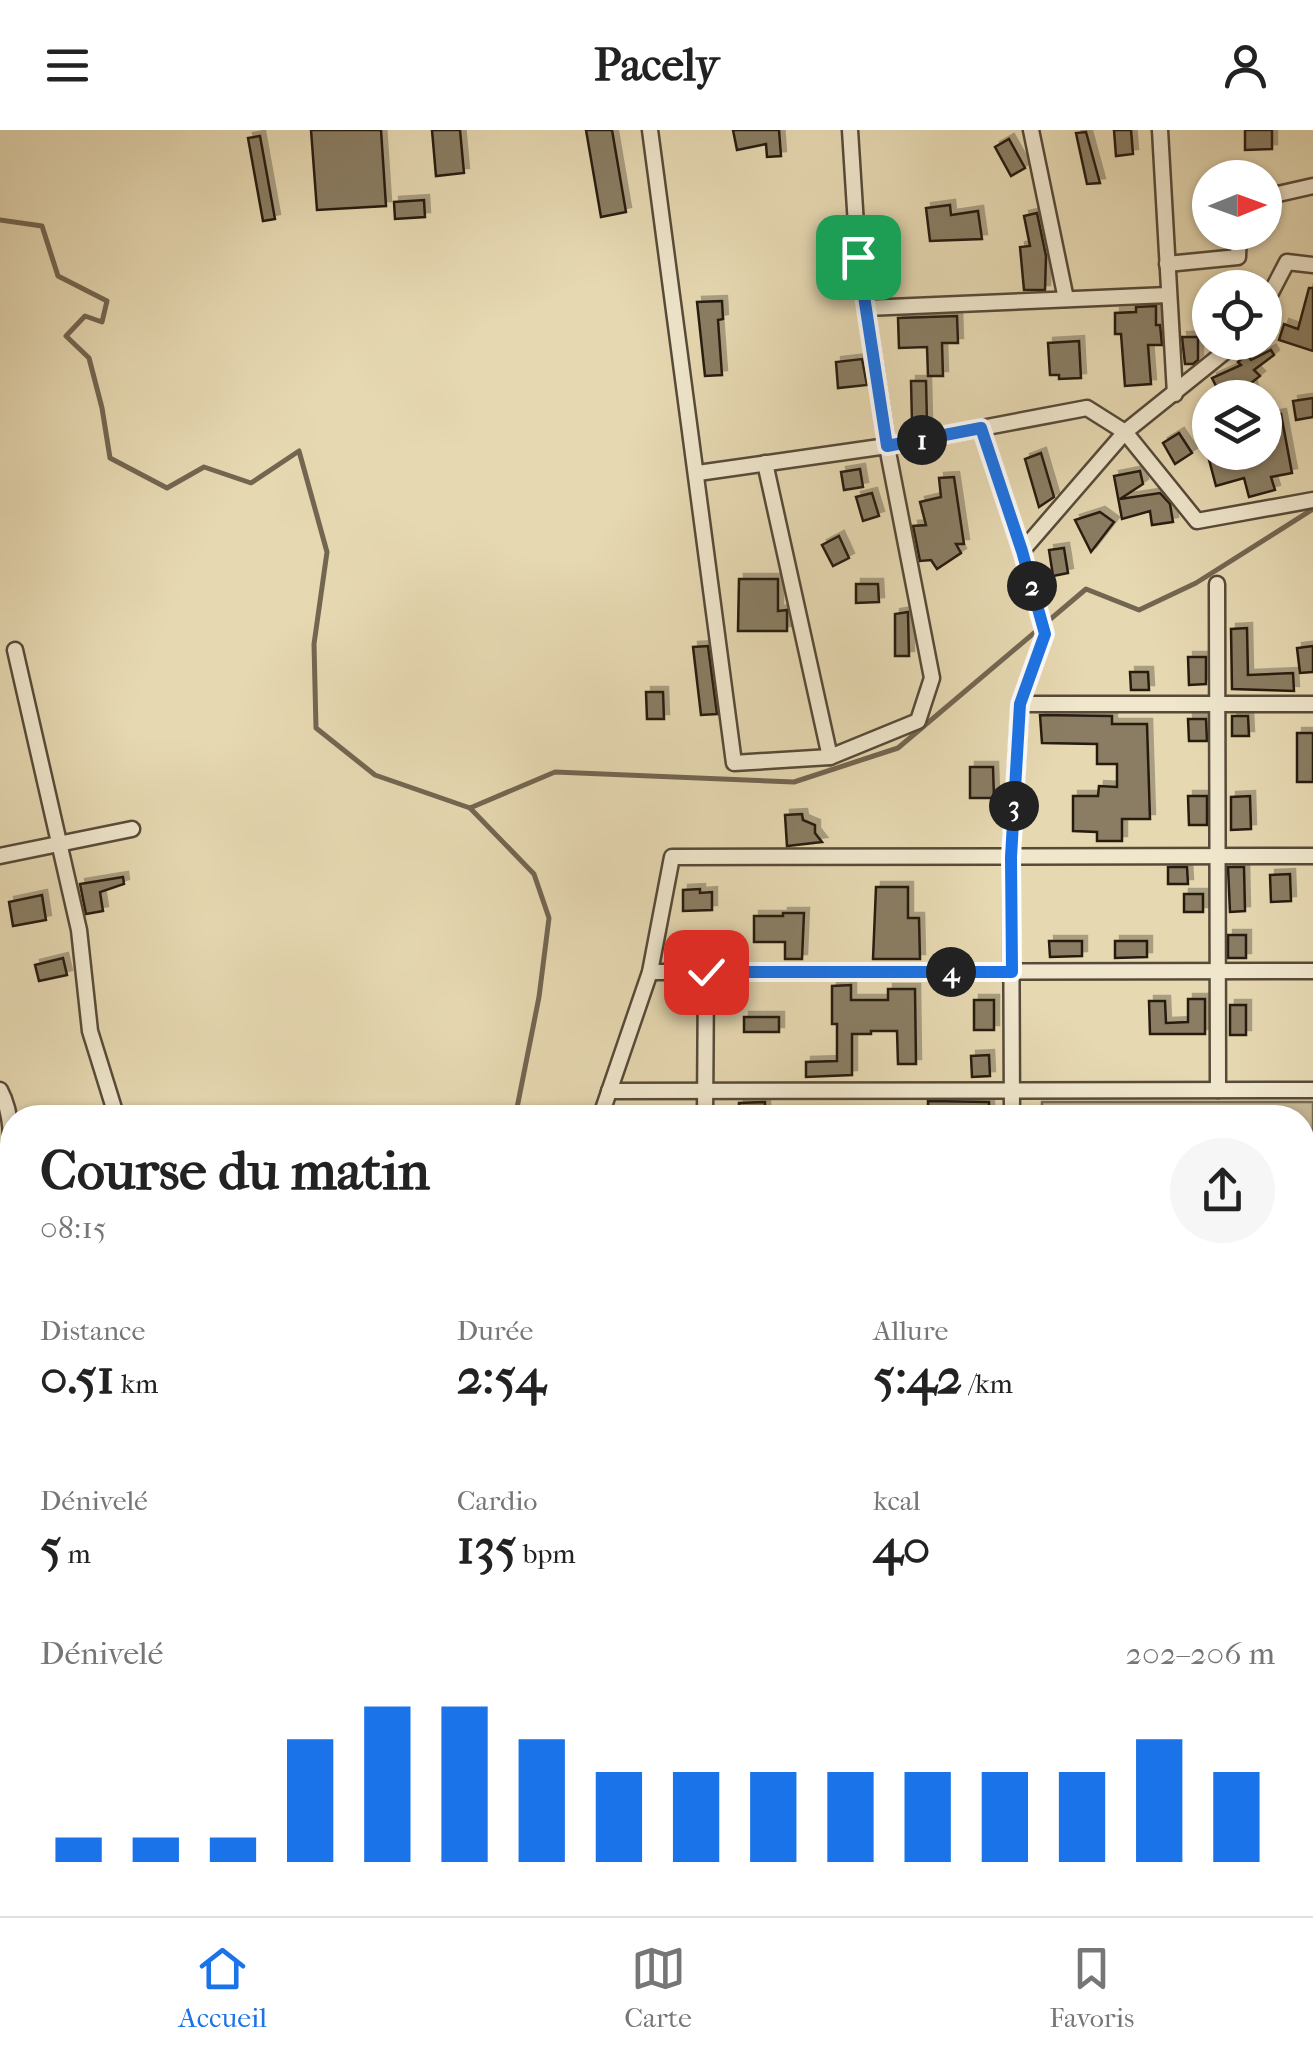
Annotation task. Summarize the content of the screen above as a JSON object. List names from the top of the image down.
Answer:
{
  "north": "right",
  "page": {
    "header": "Pacely",
    "pins": [
      "1",
      "2",
      "3",
      "4"
    ],
    "heading": ["Course du matin", "08:15"],
    "stats": [
      ["Distance", "0.51 km"],
      ["Durée", "2:54"],
      ["Allure", "5:42 /km"],
      ["Dénivelé", "5 m"],
      ["Cardio", "135 bpm"],
      ["kcal", "40"]
    ],
    "chart": ["Dénivelé", "202–206 m"],
    "tabs": ["Accueil", "Carte", "Favoris"]
  }
}
